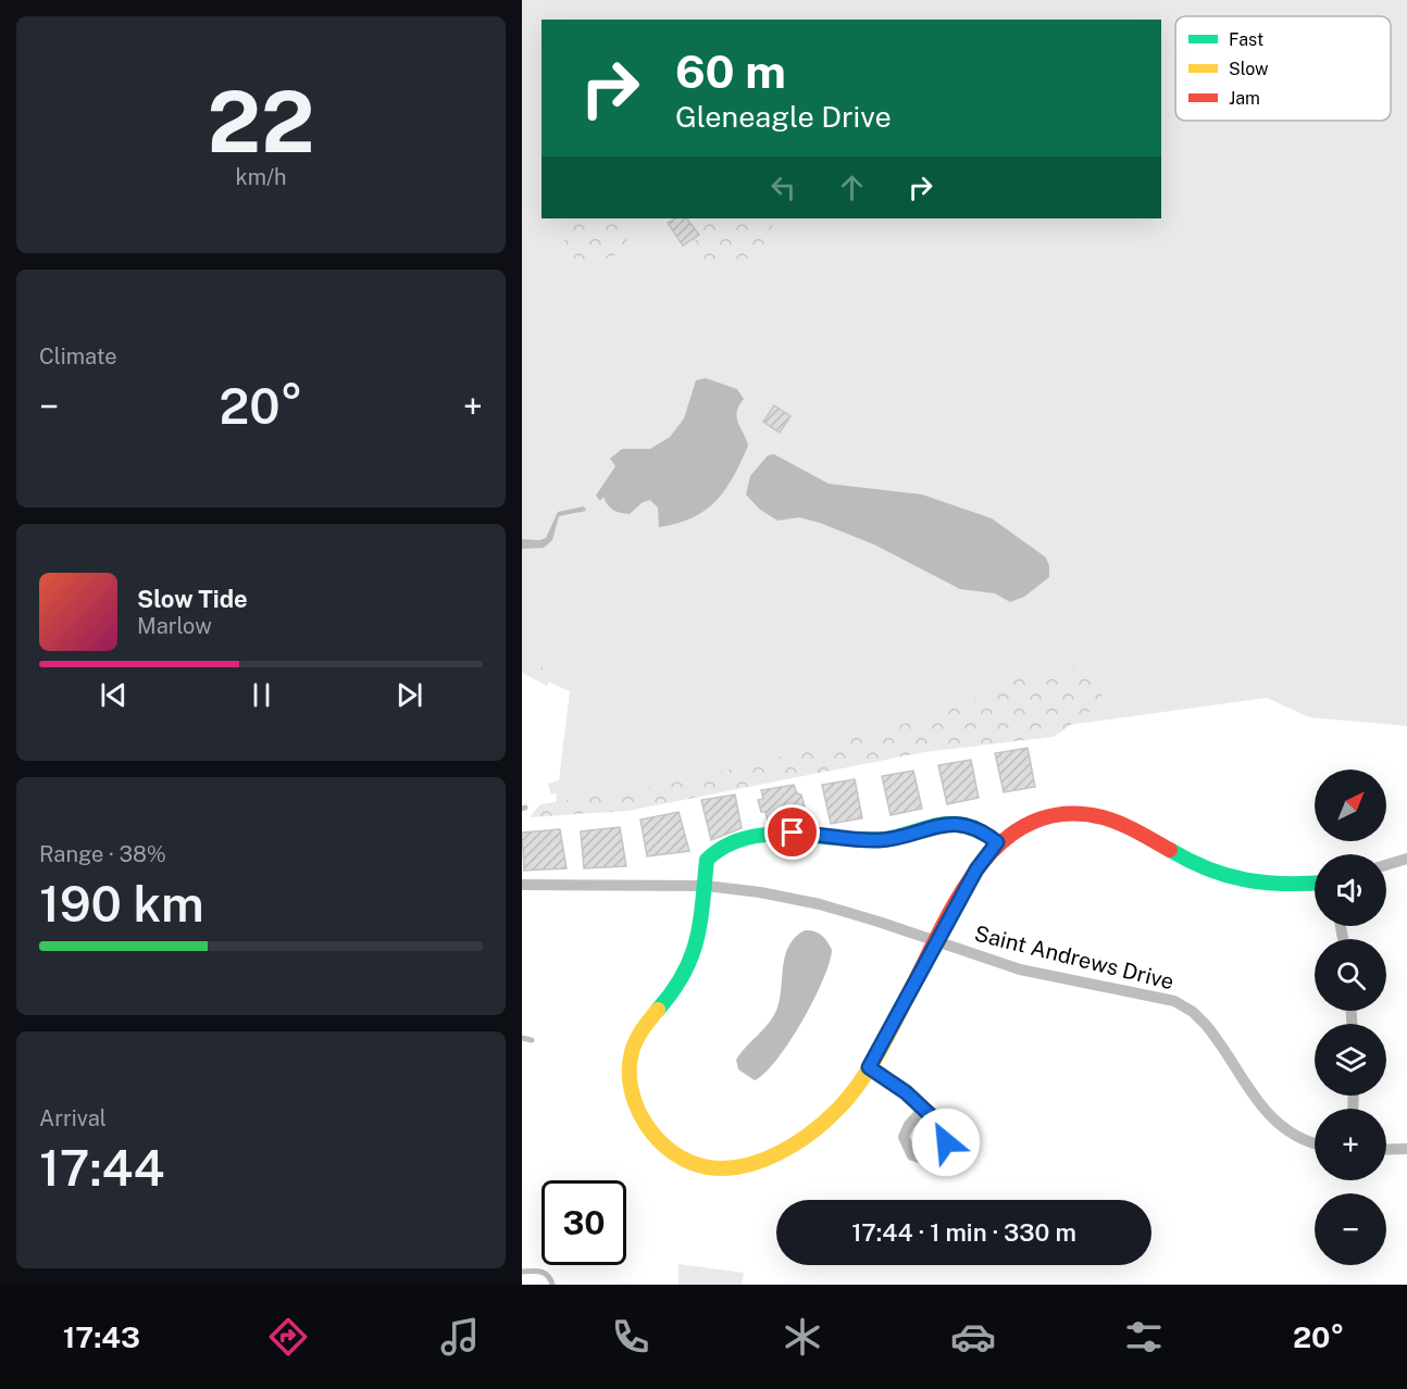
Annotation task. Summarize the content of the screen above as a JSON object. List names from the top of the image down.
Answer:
{
  "streets": {
    "street": ["Saint Andrews Drive"]
  },
  "legend": ["Fast", "Slow", "Jam"],
  "north": "top right",
  "page": {
    "tile": [
      ["22", "km/h"],
      "Climate",
      ["Range · 38%", "190 km"],
      ["Arrival", "17:44"]
    ],
    "turn": ["60 m", "Gleneagle Drive"],
    "heat": ["−", "20°", "+"],
    "song": ["Slow Tide", "Marlow"],
    "map_buttons": ["+", "−"],
    "limit": "30",
    "trip": "17:44 · 1 min · 330 m",
    "tabs": ["17:43", "20°"]
  }
}
